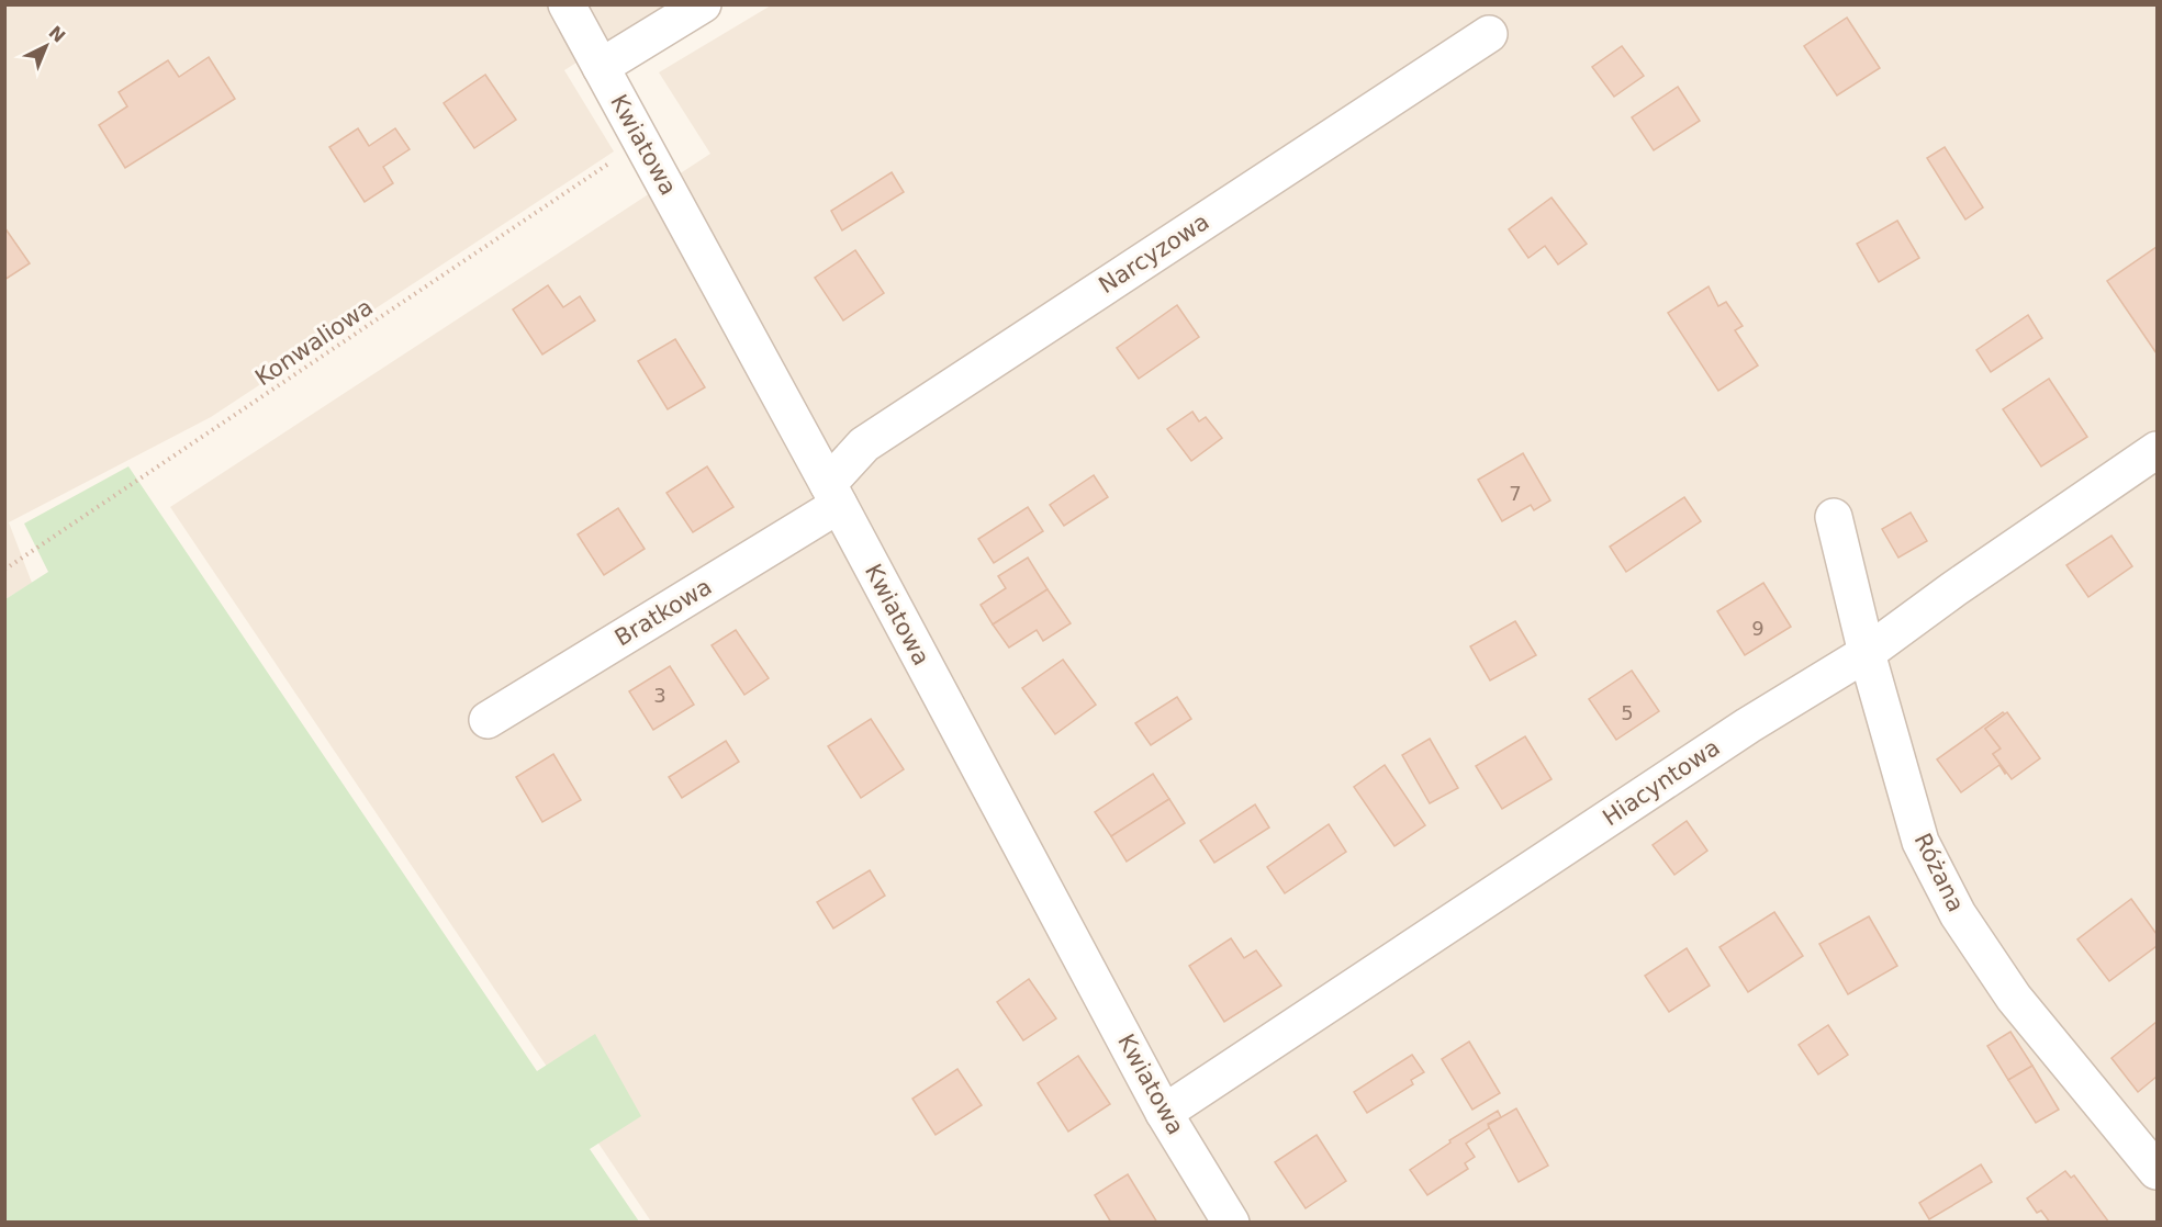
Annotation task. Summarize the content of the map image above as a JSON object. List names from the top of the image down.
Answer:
{
  "streets": {
    "street": [
      "Kwiatowa",
      "Narcyzowa",
      "Bratkowa",
      "Hiacyntowa",
      "Różana"
    ],
    "path": ["Konwaliowa"]
  },
  "crossings": [
    ["Kwiatowa", "Narcyzowa"],
    ["Kwiatowa", "Konwaliowa"],
    ["Kwiatowa", "Bratkowa"],
    ["Kwiatowa", "Hiacyntowa"],
    ["Narcyzowa", "Bratkowa"],
    ["Hiacyntowa", "Różana"]
  ],
  "house_numbers": [
    "7",
    "9",
    "3",
    "5"
  ],
  "north": "top right"
}
